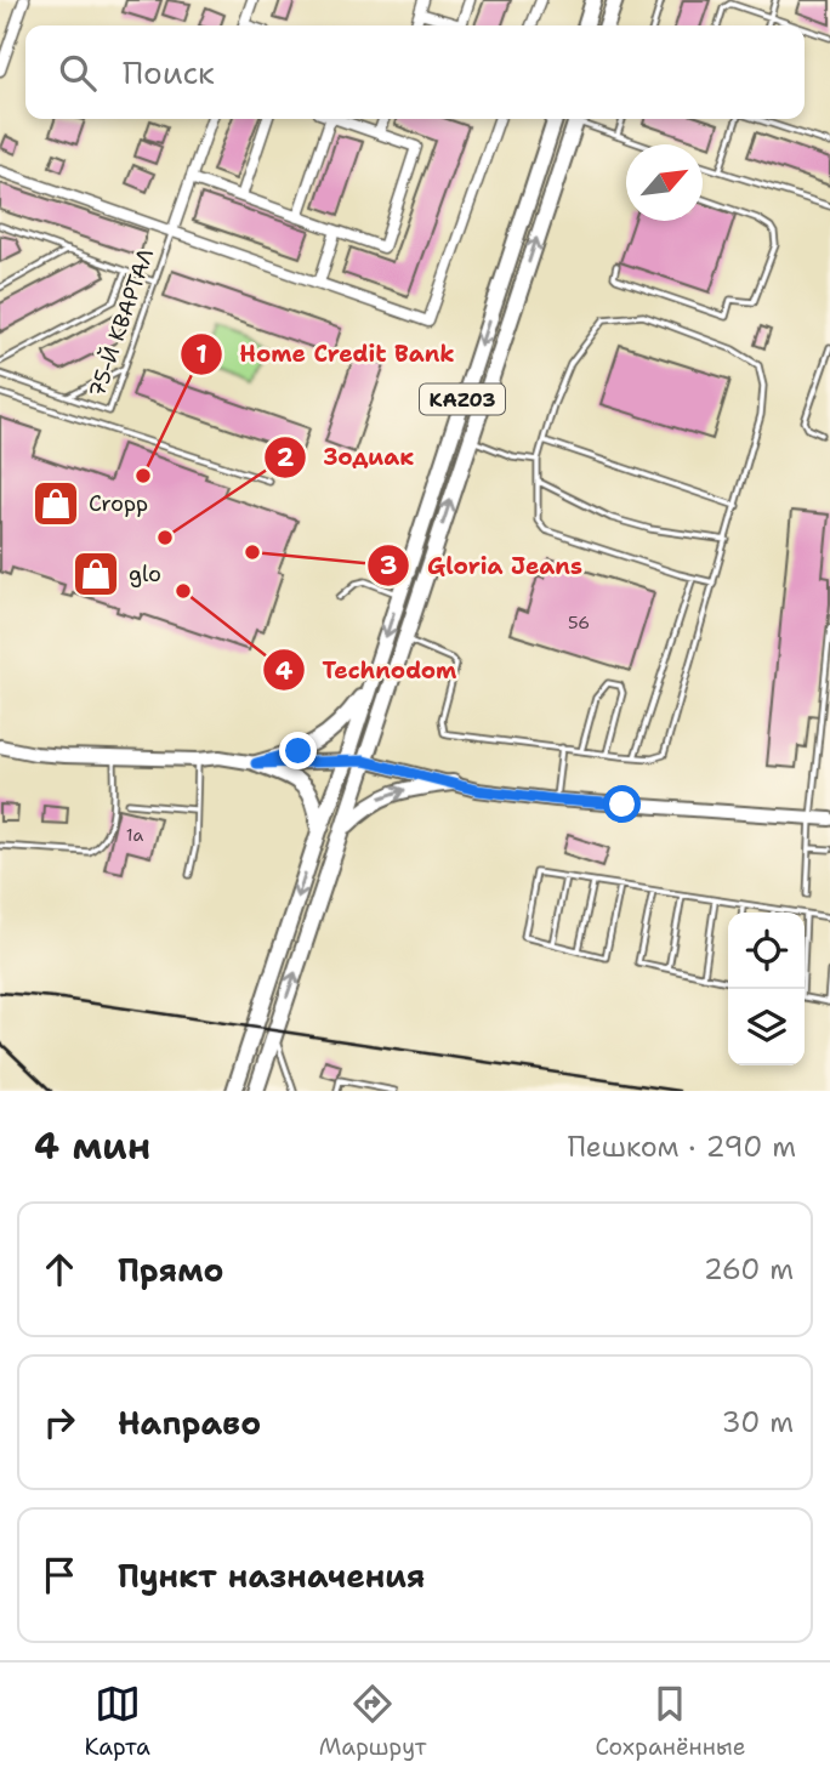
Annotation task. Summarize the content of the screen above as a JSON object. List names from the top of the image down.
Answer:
{
  "streets": {
    "main road": ["KАZ03"],
    "lane": ["75-Й КВАРТАЛ"]
  },
  "places": {
    "other": [
      "Home Credit Bank",
      "Зодиак",
      "Gloria Jeans",
      "Technodom"
    ],
    "shop": ["Cropp", "glo"]
  },
  "house_numbers": ["56", "1а"],
  "north": "top right",
  "page": {
    "search": "Поиск",
    "heading": ["4 мин", "Пешком · 290 m"],
    "list": [
      ["Прямо", "260 m"],
      ["Направо", "30 m"],
      "Пункт назначения"
    ],
    "nav": ["Карта", "Маршрут", "Сохранённые"]
  }
}
